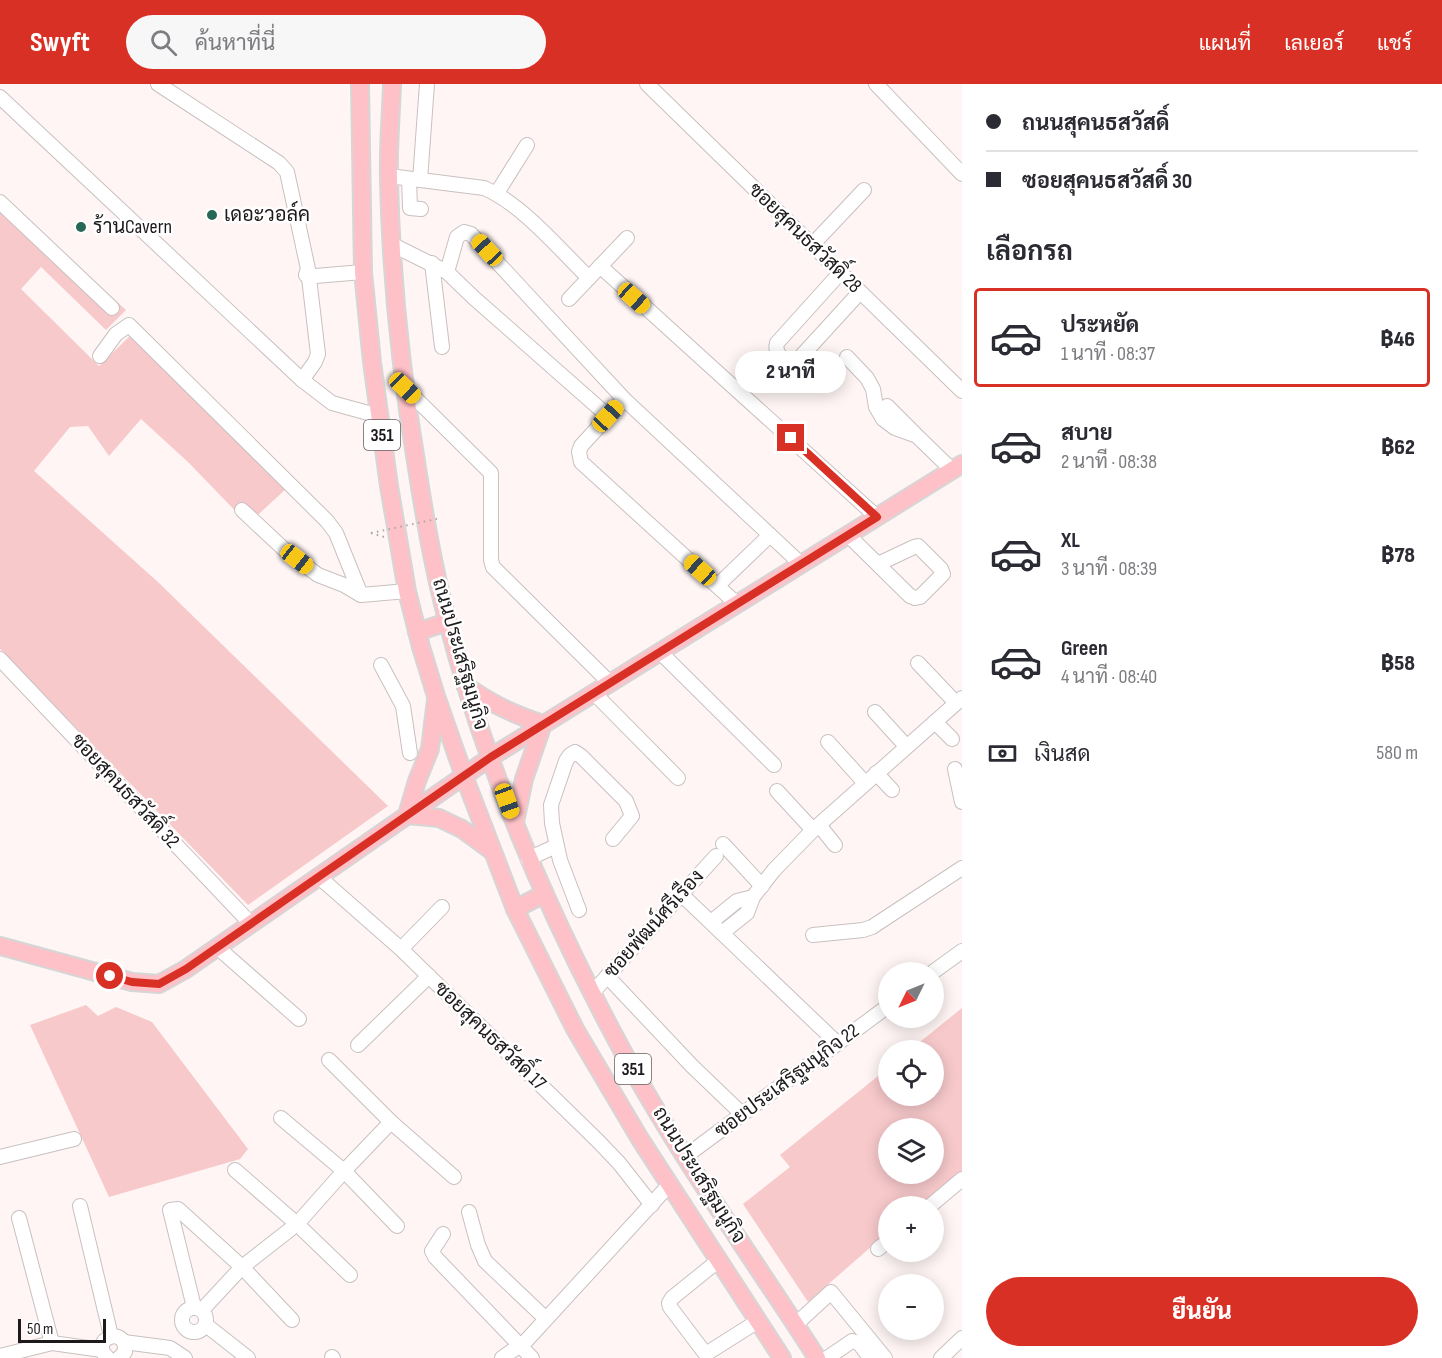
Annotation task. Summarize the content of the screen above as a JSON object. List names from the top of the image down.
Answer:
{
  "streets": {
    "main road": ["351", "ถนนประเสริฐมนูกิจ"],
    "street": [
      "ซอยสุคนธสวัสดิ์ 28",
      "ซอยสุคนธสวัสดิ์ 32",
      "ซอยพัฒน์ศรีเรือง",
      "ซอยสุคนธสวัสดิ์ 17",
      "ซอยประเสริฐมนูกิจ 22"
    ]
  },
  "crossings": [
    ["ถนนประเสริฐมนูกิจ", "ซอยพัฒน์ศรีเรือง"],
    ["ถนนประเสริฐมนูกิจ", "ซอยประเสริฐมนูกิจ 22"]
  ],
  "places": ["เดอะวอล์ค", "ร้านCavern"],
  "scale_bar": "50 m",
  "north": "bottom left",
  "page": {
    "header": "Swyft",
    "search": "ค้นหาที่นี่",
    "nav": ["แผนที่", "เลเยอร์", "แชร์"],
    "banner": ["ถนนสุคนธสวัสดิ์", "ซอยสุคนธสวัสดิ์ 30"],
    "heading": "เลือกรถ",
    "list": [
      {
        "name": "ประหยัด",
        "note": "1 นาที · 08:37",
        "value": "฿46"
      },
      {
        "name": "สบาย",
        "note": "2 นาที · 08:38",
        "value": "฿62"
      },
      {
        "name": "XL",
        "note": "3 นาที · 08:39",
        "value": "฿78"
      },
      {
        "name": "Green",
        "note": "4 นาที · 08:40",
        "value": "฿58"
      }
    ],
    "bubble": "2 นาที",
    "pay": ["เงินสด", "580 m"],
    "map_buttons": ["+", "−"],
    "buttons": "ยืนยัน",
    "scale": "50 m"
  }
}
